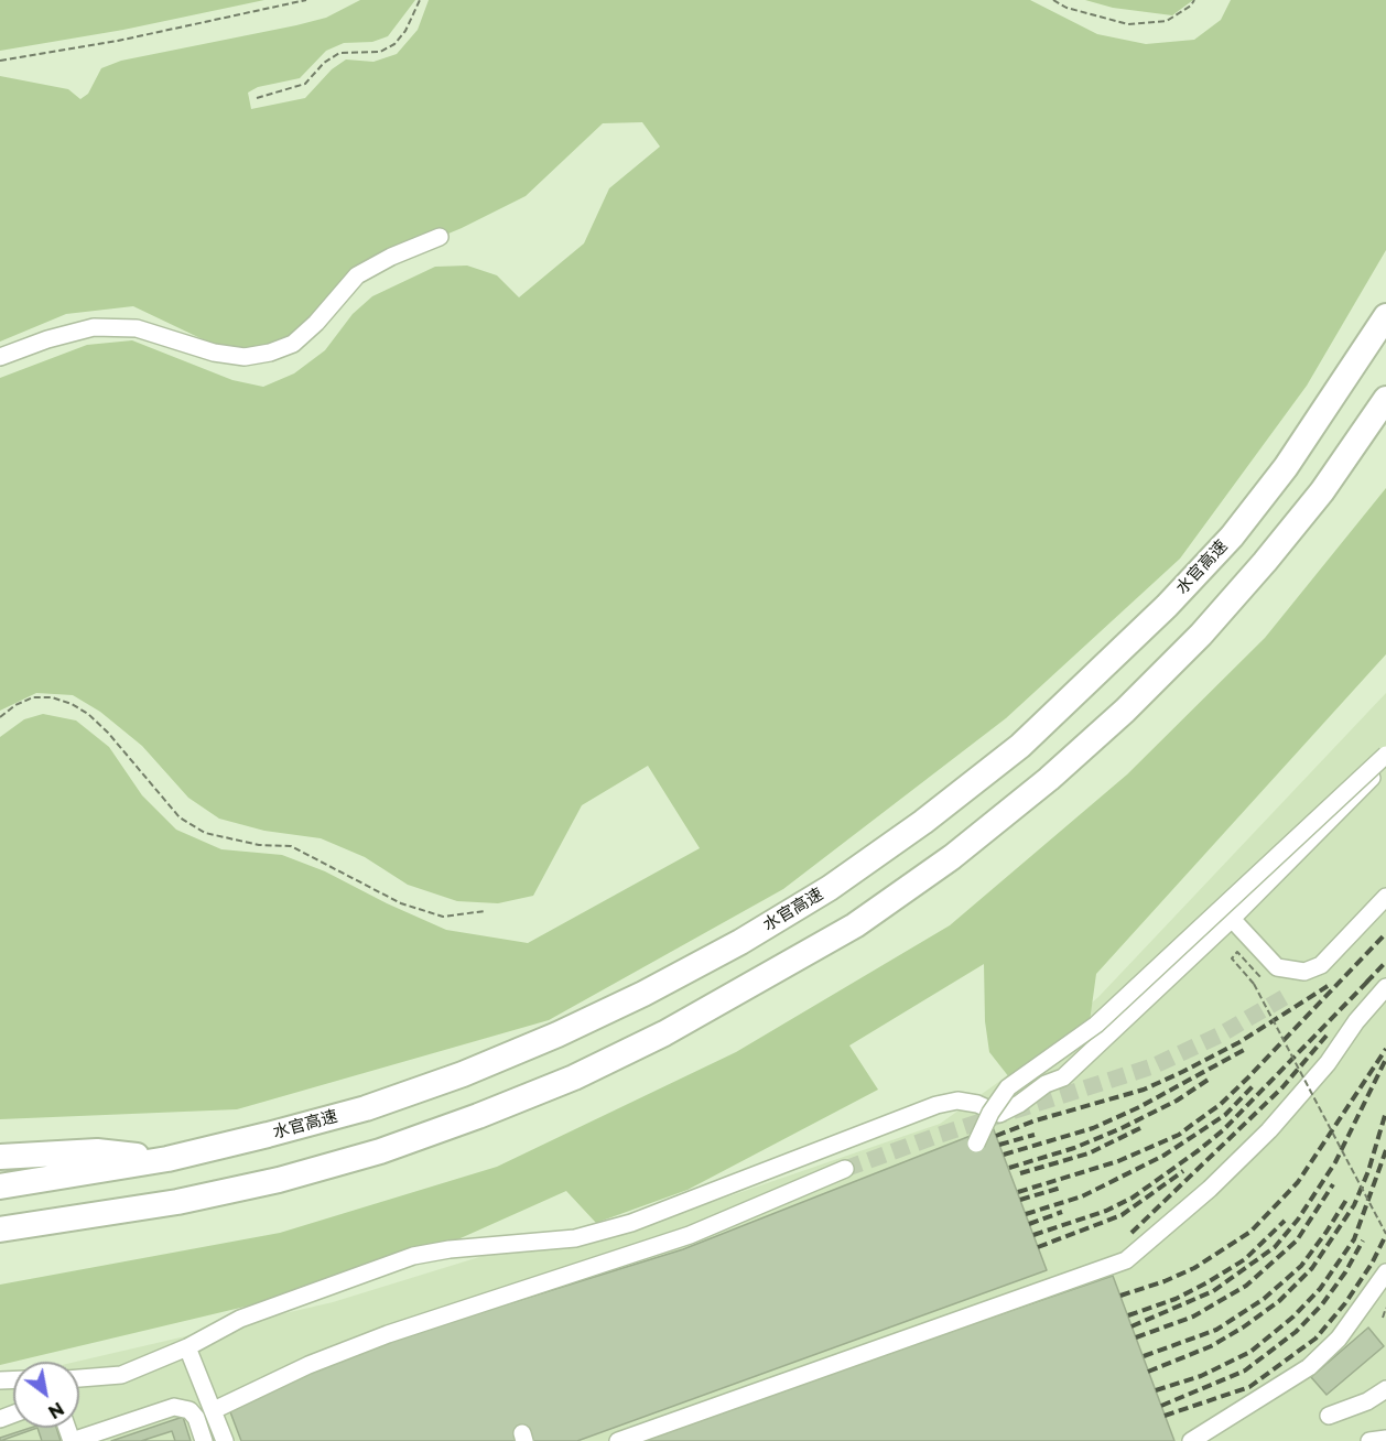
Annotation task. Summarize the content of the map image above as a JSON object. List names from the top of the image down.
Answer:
{
  "streets": {
    "highway": ["水官高速"]
  },
  "north": "bottom right"
}
